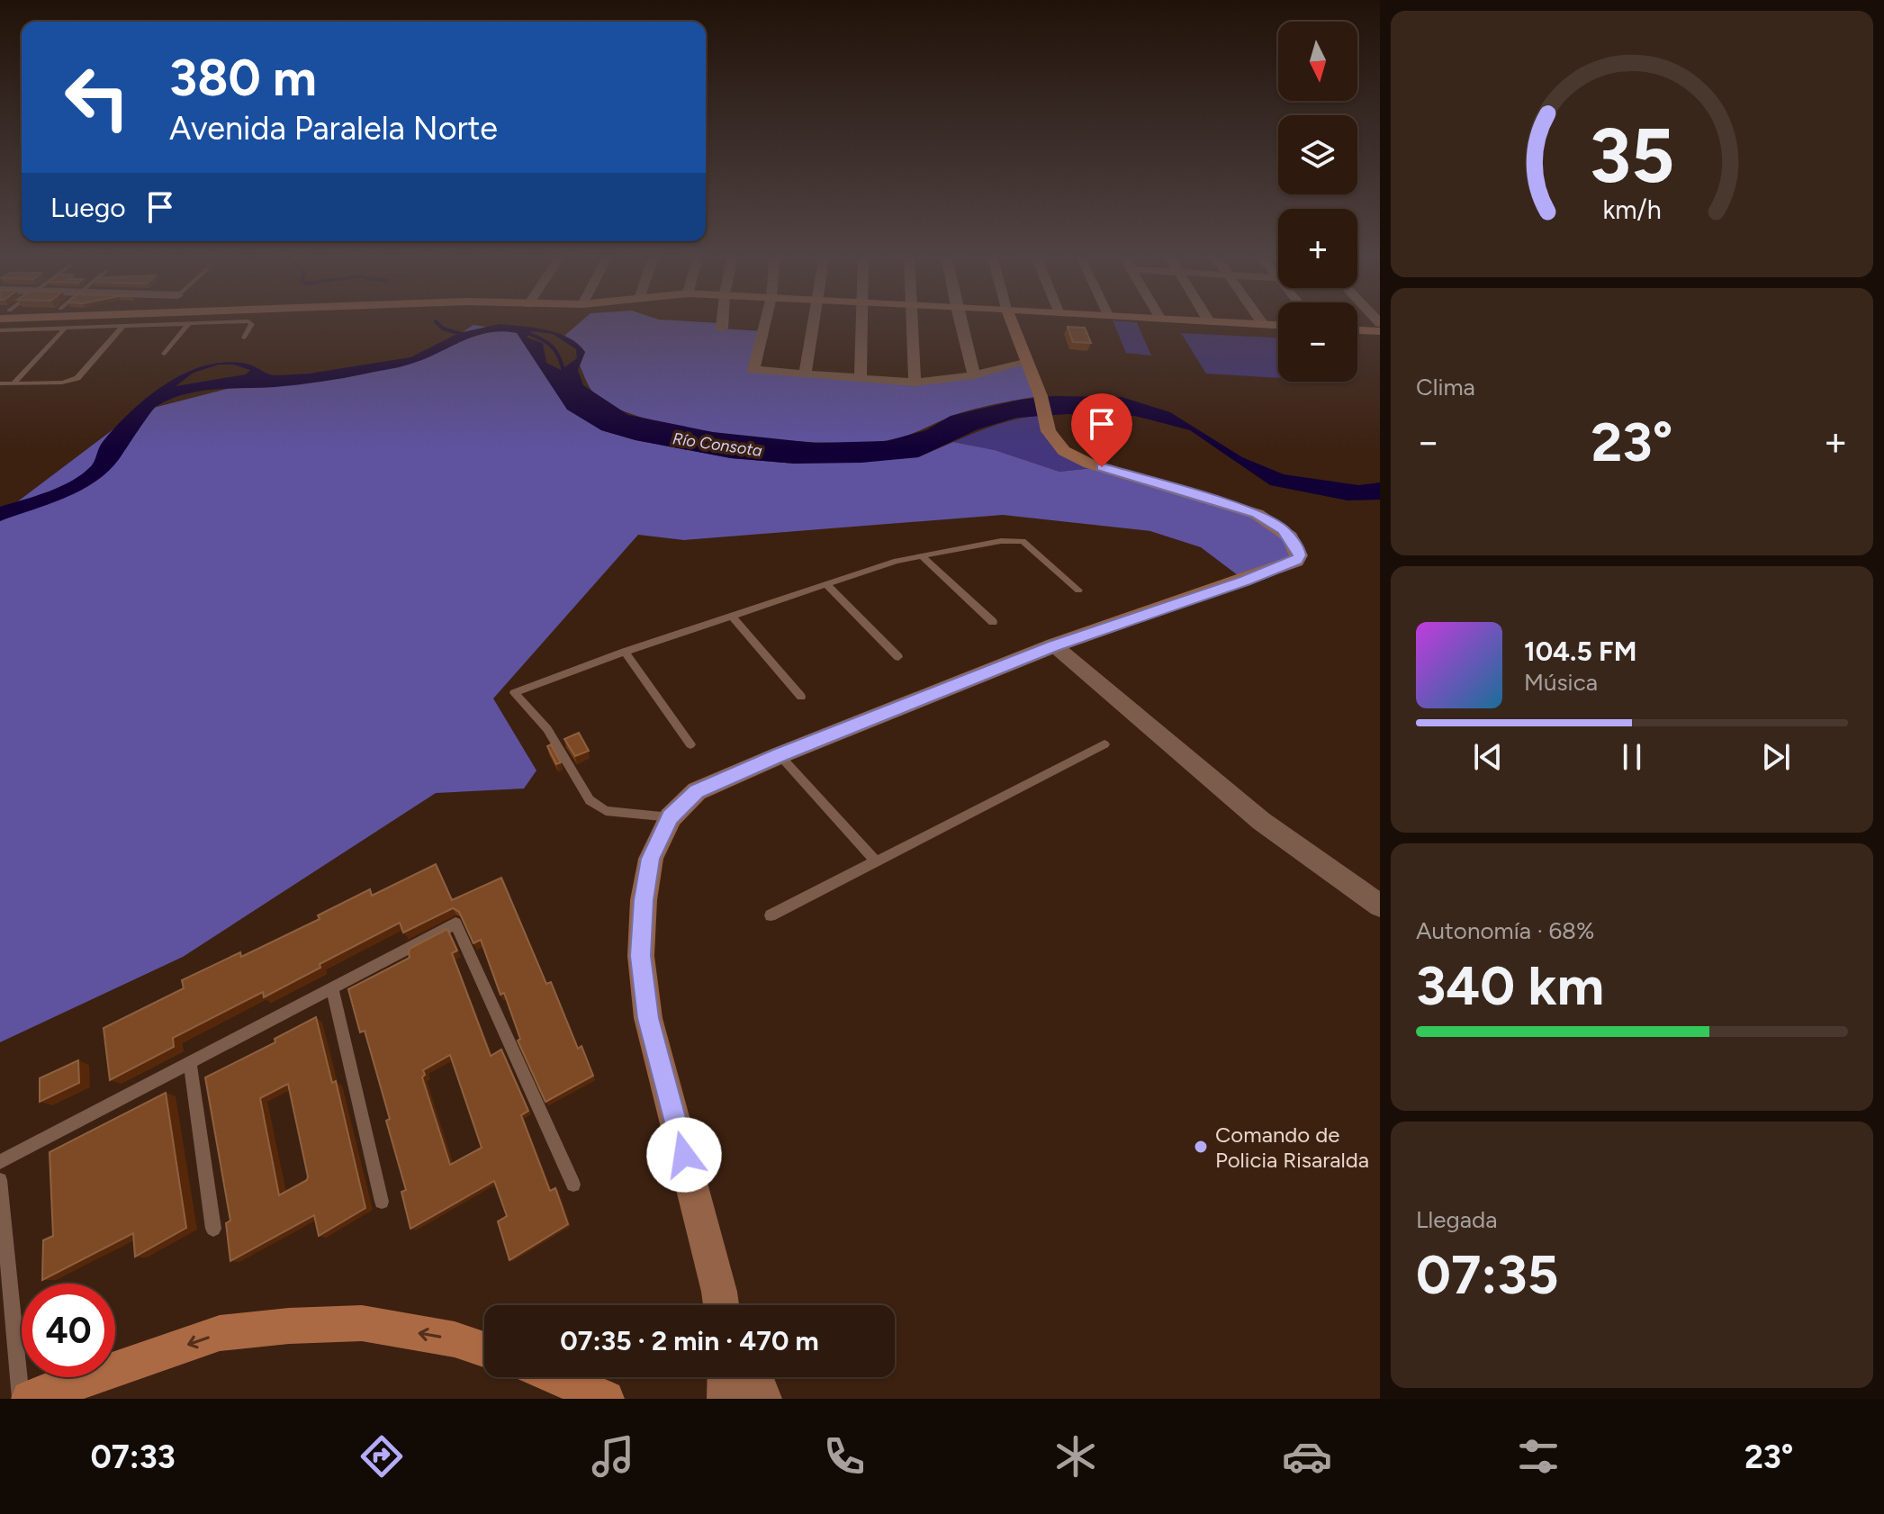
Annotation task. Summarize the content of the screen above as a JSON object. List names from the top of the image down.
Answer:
{
  "water": ["Río Consota"],
  "places": ["Comando de Policia Risaralda"],
  "north": "bottom",
  "page": {
    "map_buttons": ["+", "−"],
    "turn": ["380 m", "Avenida Paralela Norte"],
    "then": "Luego",
    "tile": [
      "Clima",
      ["Autonomía · 68%", "340 km"],
      ["Llegada", "07:35"]
    ],
    "heat": ["−", "23°", "+"],
    "song": ["104.5 FM", "Música"],
    "limit": "40",
    "trip": "07:35 · 2 min · 470 m",
    "tabs": ["07:33", "23°"],
    "gauge": ["35", "km/h"]
  }
}
